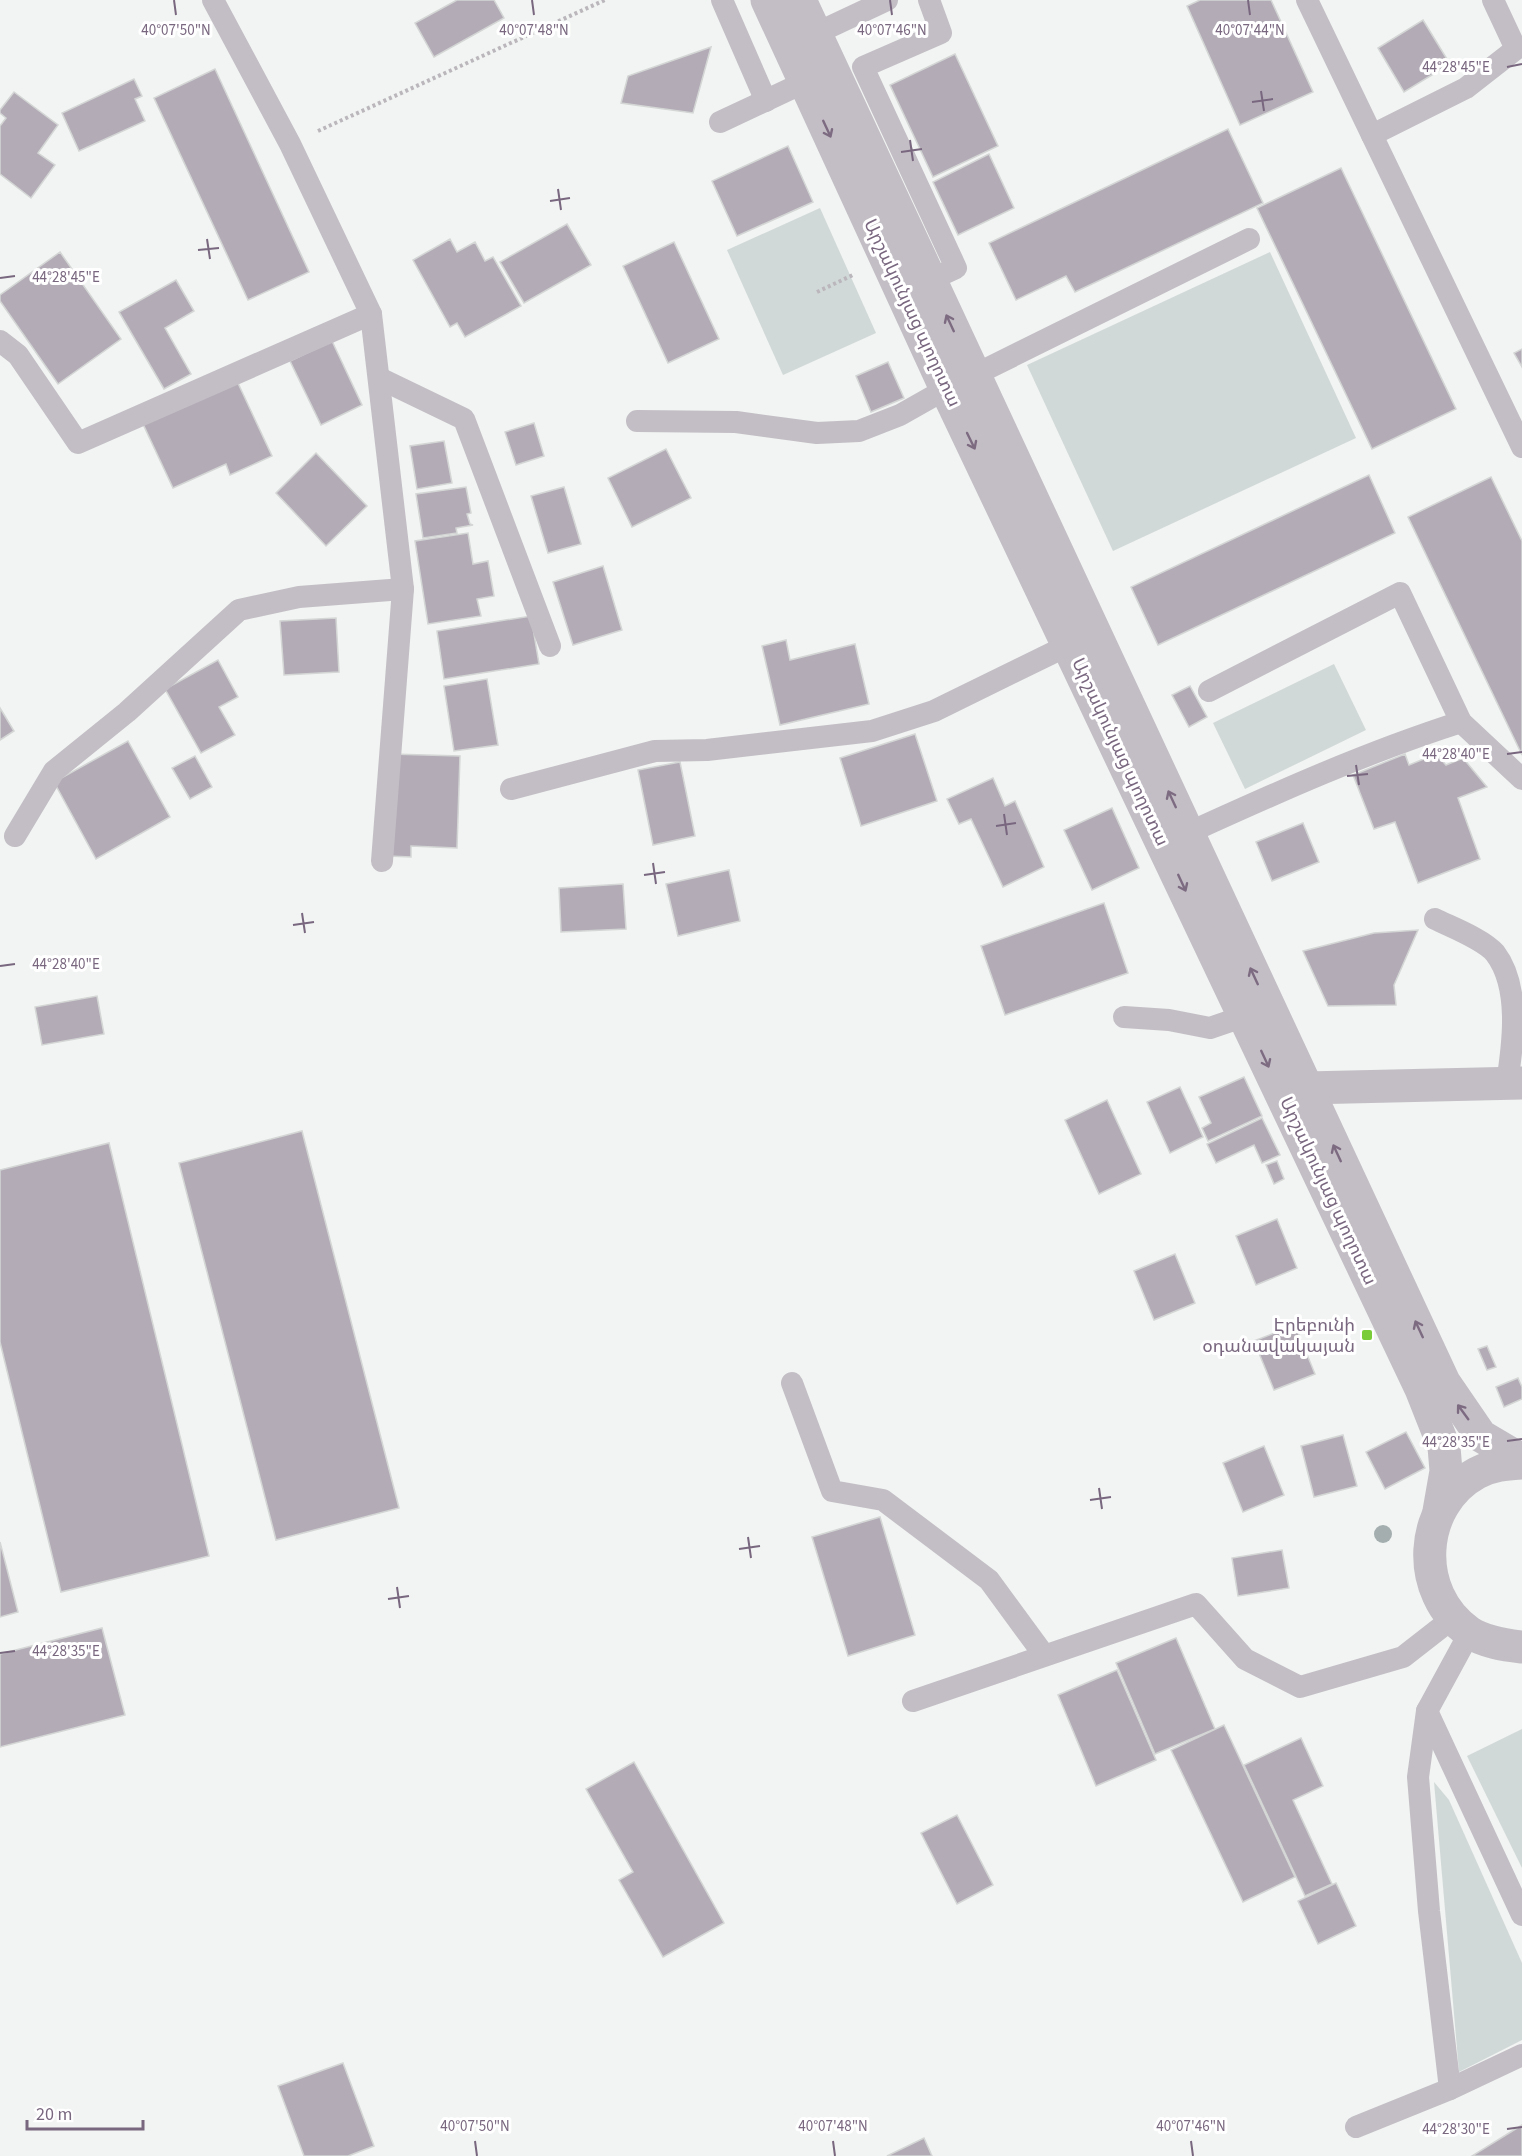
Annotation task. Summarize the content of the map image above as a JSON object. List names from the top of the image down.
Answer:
{
  "streets": {
    "street": ["Արշակունյաց պողոտա"]
  },
  "places": {
    "transit": ["Էրեբունի օդանավակայան"]
  },
  "scale_bar": "20 m",
  "coordinates": [
    "40°07'50\"N",
    "40°07'48\"N",
    "40°07'46\"N",
    "40°07'44\"N",
    "44°28'45\"E",
    "44°28'40\"E",
    "44°28'35\"E",
    "44°28'30\"E"
  ]
}
